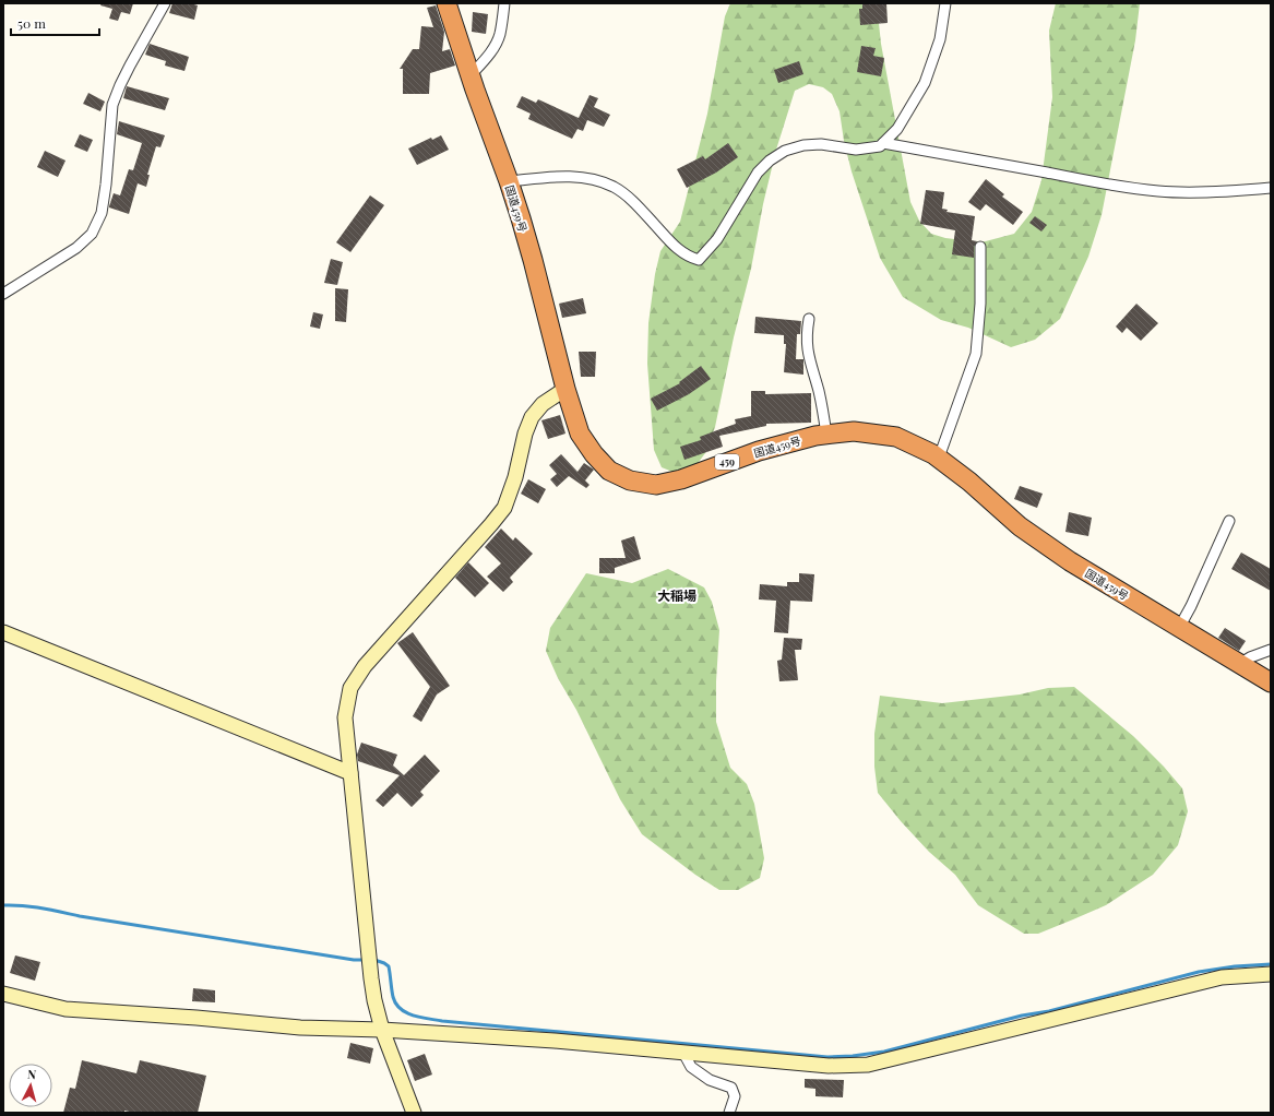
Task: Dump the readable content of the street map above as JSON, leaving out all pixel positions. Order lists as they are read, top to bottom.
{
  "streets": {
    "highway": ["国道459号", "459"]
  },
  "districts": ["大稲場"],
  "scale_bar": "50 m",
  "north": "top"
}
